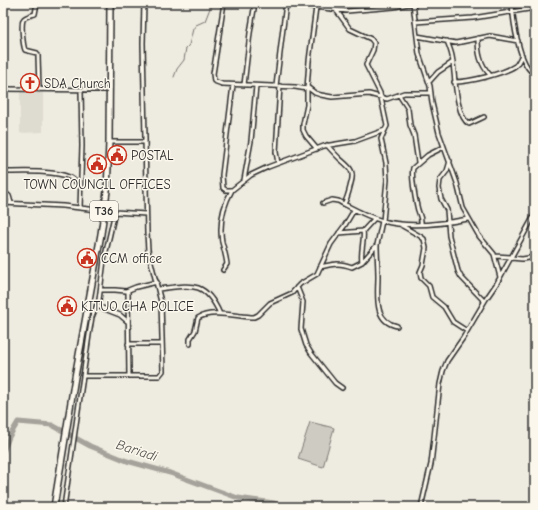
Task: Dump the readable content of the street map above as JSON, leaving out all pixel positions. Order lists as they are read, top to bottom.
{
  "streets": {
    "highway": ["T36"]
  },
  "water": ["Bariadi"],
  "places": {
    "church": ["SDA Church"],
    "public building": [
      "POSTAL",
      "TOWN COUNCIL OFFICES",
      "CCM office",
      "KITUO CHA POLICE"
    ]
  }
}
